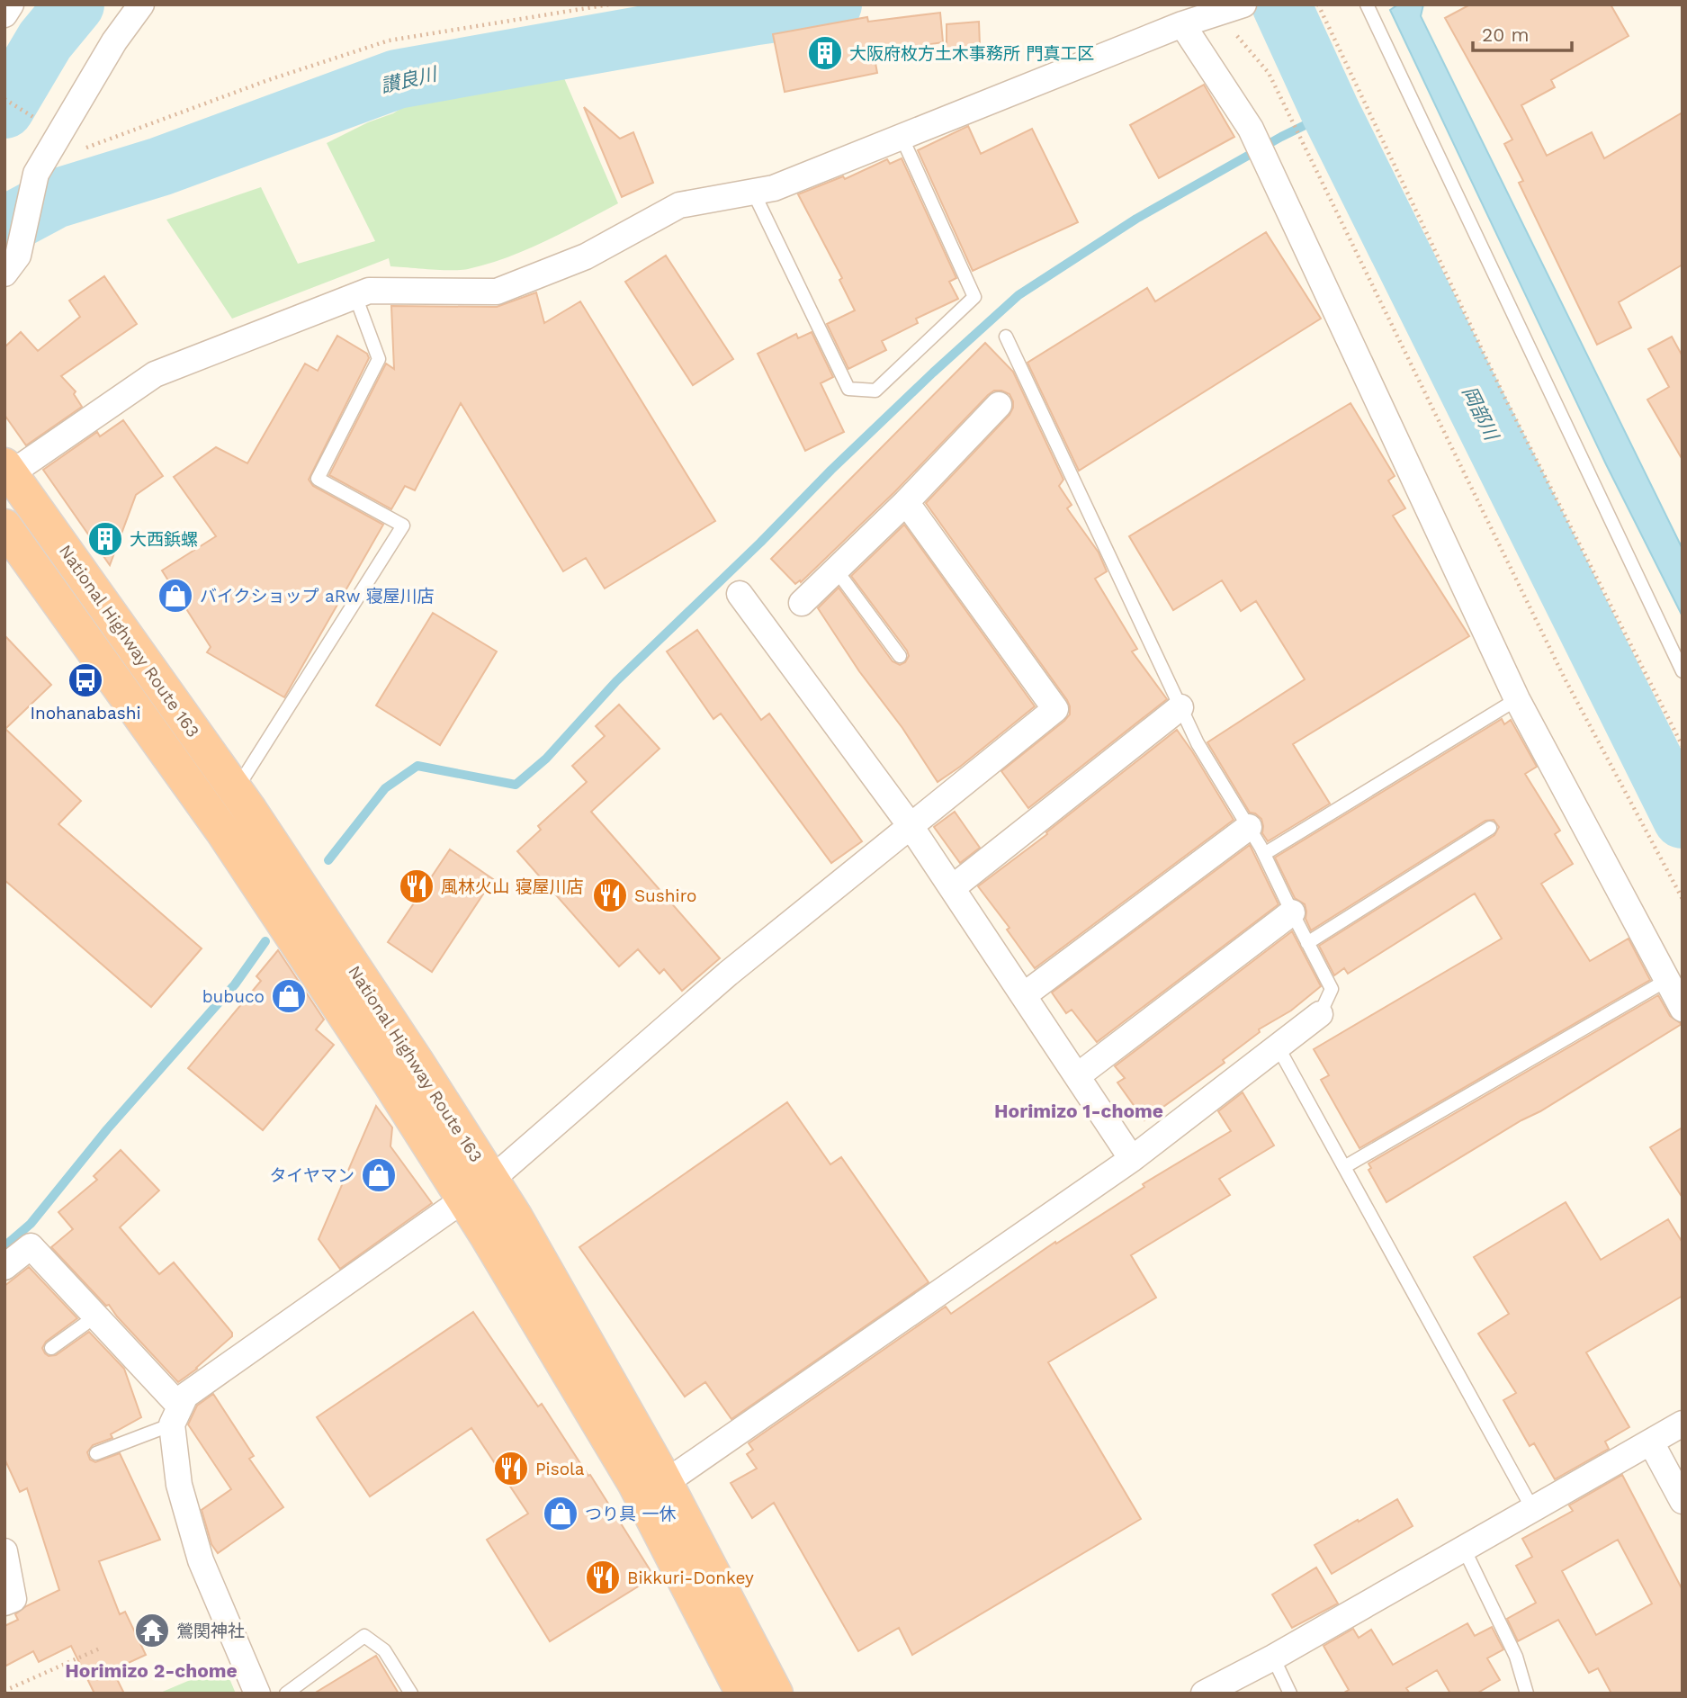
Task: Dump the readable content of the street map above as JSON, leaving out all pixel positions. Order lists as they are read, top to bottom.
{
  "streets": {
    "highway": ["National Highway Route 163"]
  },
  "districts": ["Horimizo 1-chome", "Horimizo 2-chome"],
  "water": ["讃良川", "岡部川"],
  "places": {
    "building": ["大阪府枚方土木事務所 門真工区", "大西鋲螺"],
    "shop": [
      "バイクショップ aRw 寝屋川店",
      "bubuco",
      "タイヤマン",
      "つり具 一休"
    ],
    "bus stop": ["Inohanabashi"],
    "restaurant": [
      "風林火山 寝屋川店",
      "Sushiro",
      "Pisola",
      "Bikkuri-Donkey"
    ],
    "temple": ["鶯関神社"]
  },
  "scale_bar": "20 m"
}
